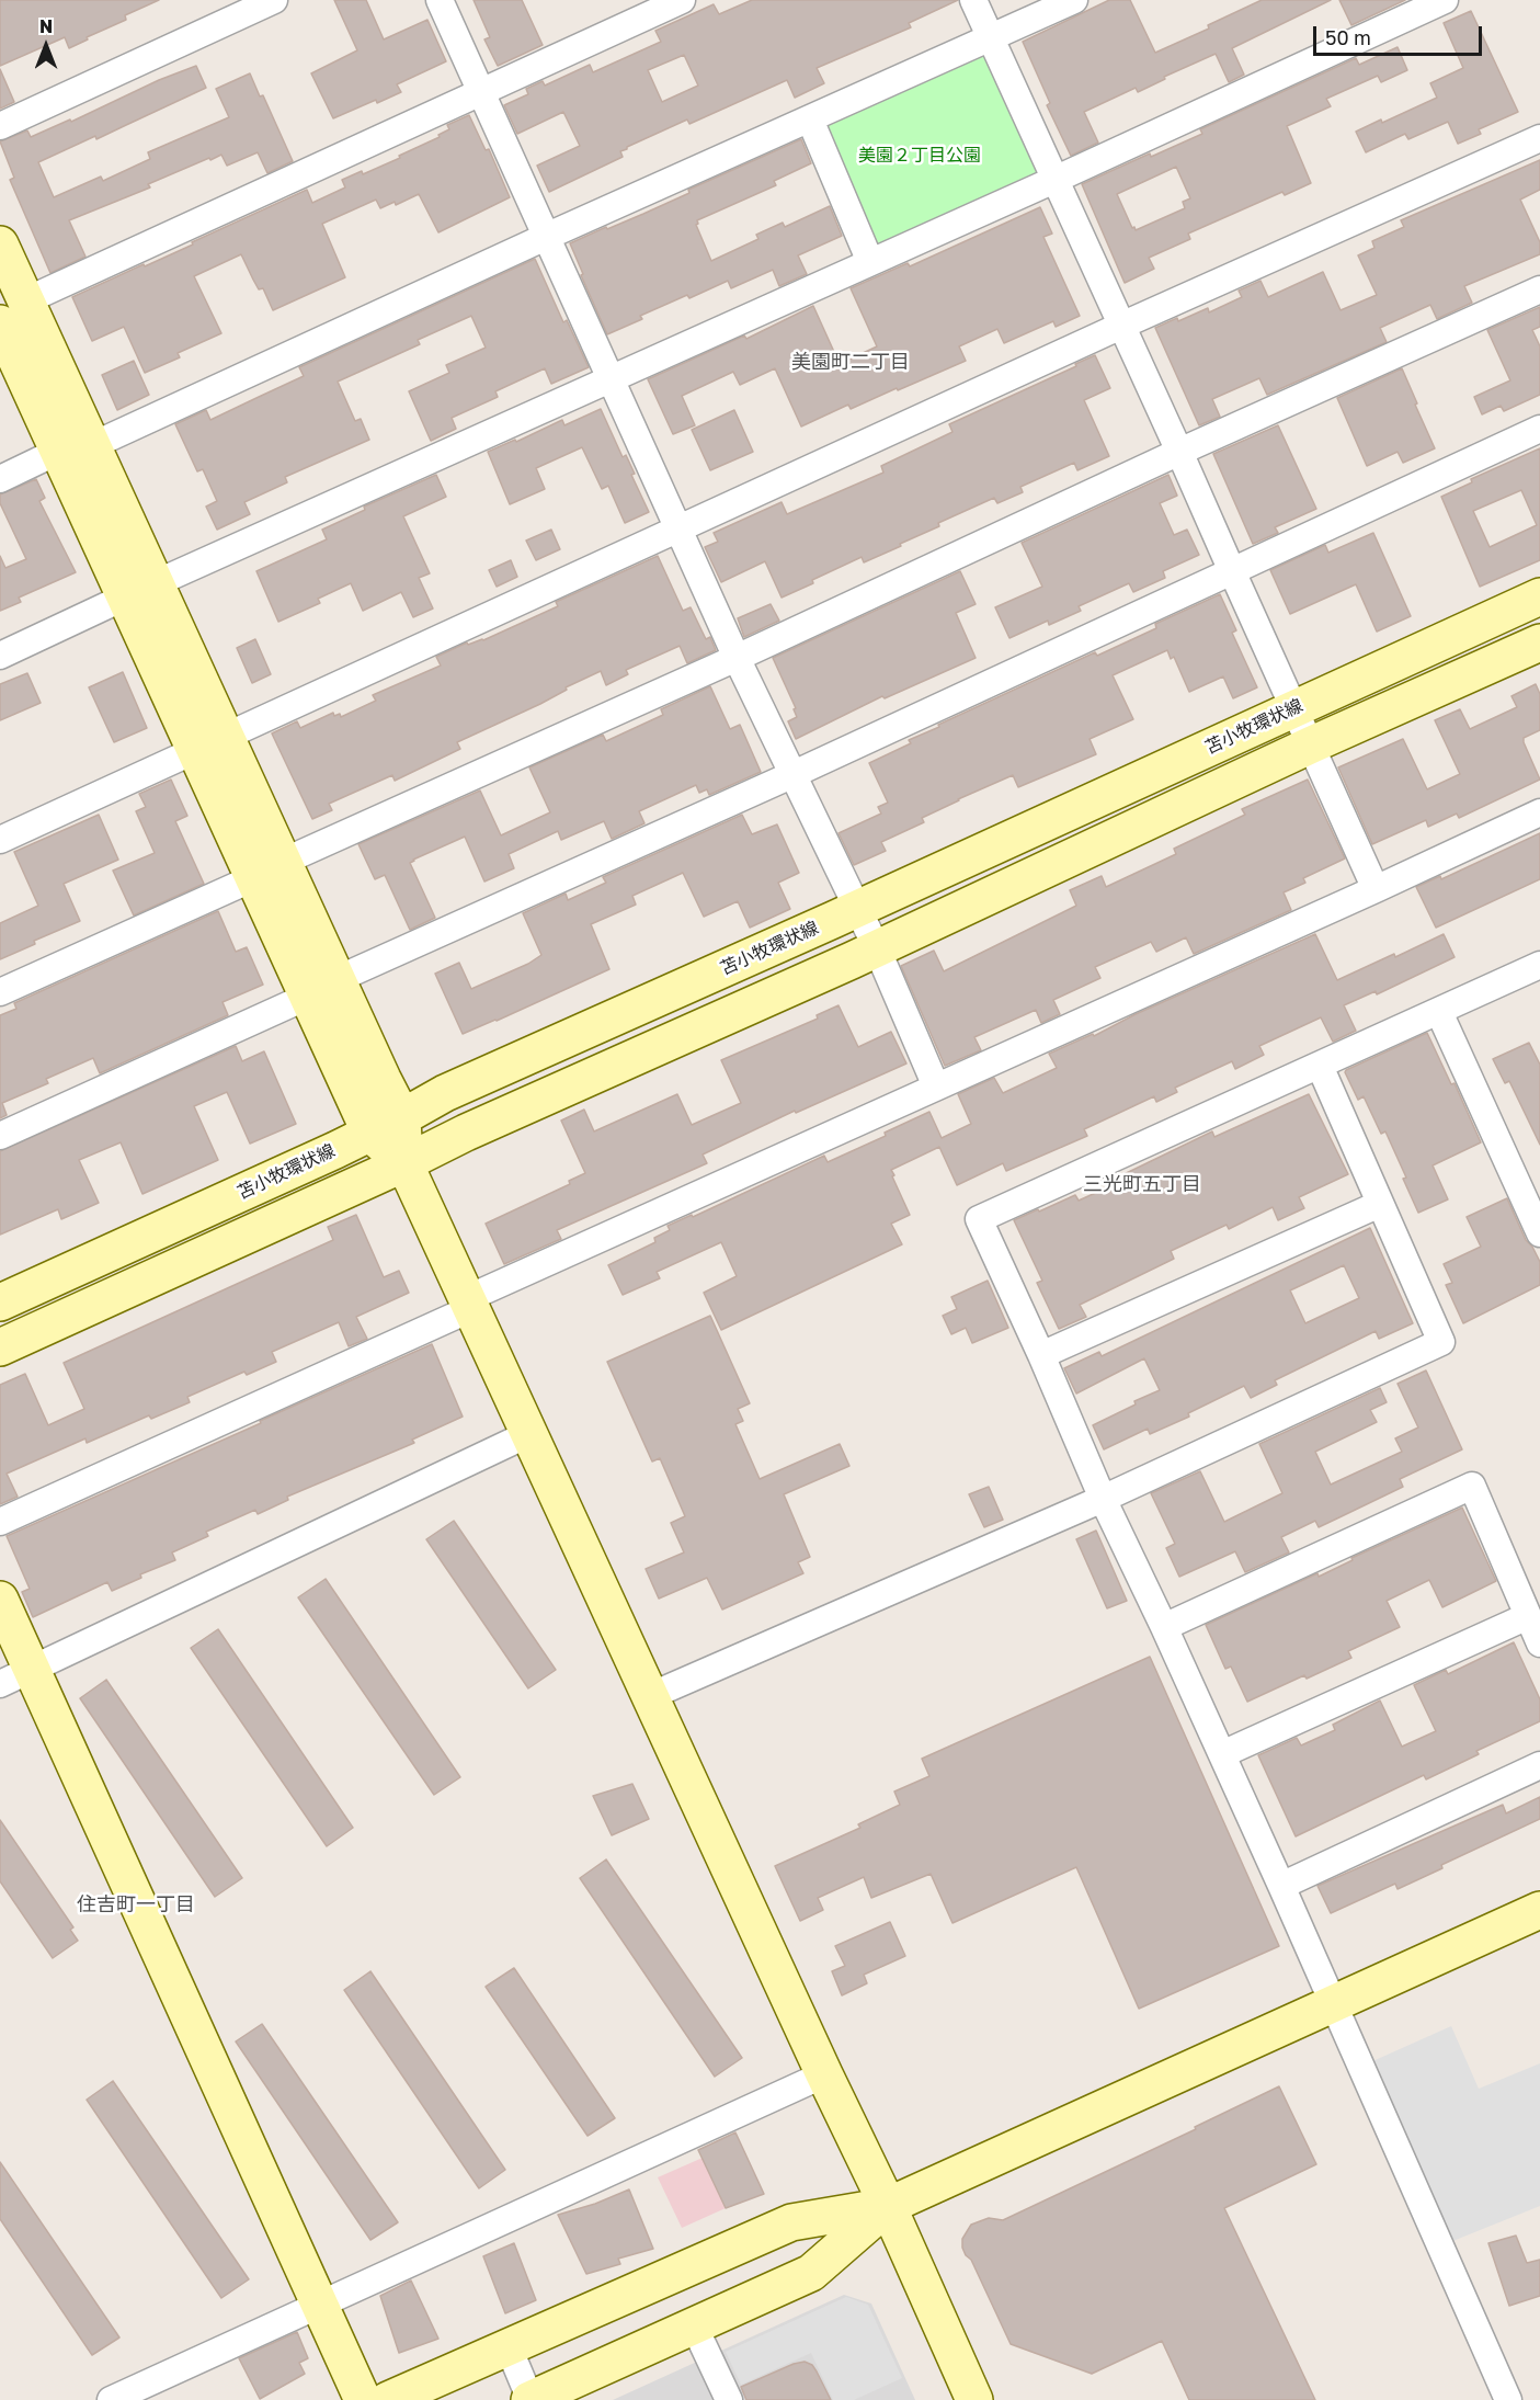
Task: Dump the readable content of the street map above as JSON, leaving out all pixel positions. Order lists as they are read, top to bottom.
{
  "streets": {
    "street": ["苫小牧環状線"]
  },
  "districts": ["美園町二丁目", "三光町五丁目", "住吉町一丁目"],
  "parks": ["美園２丁目公園"],
  "scale_bar": "50 m",
  "north": "top"
}
